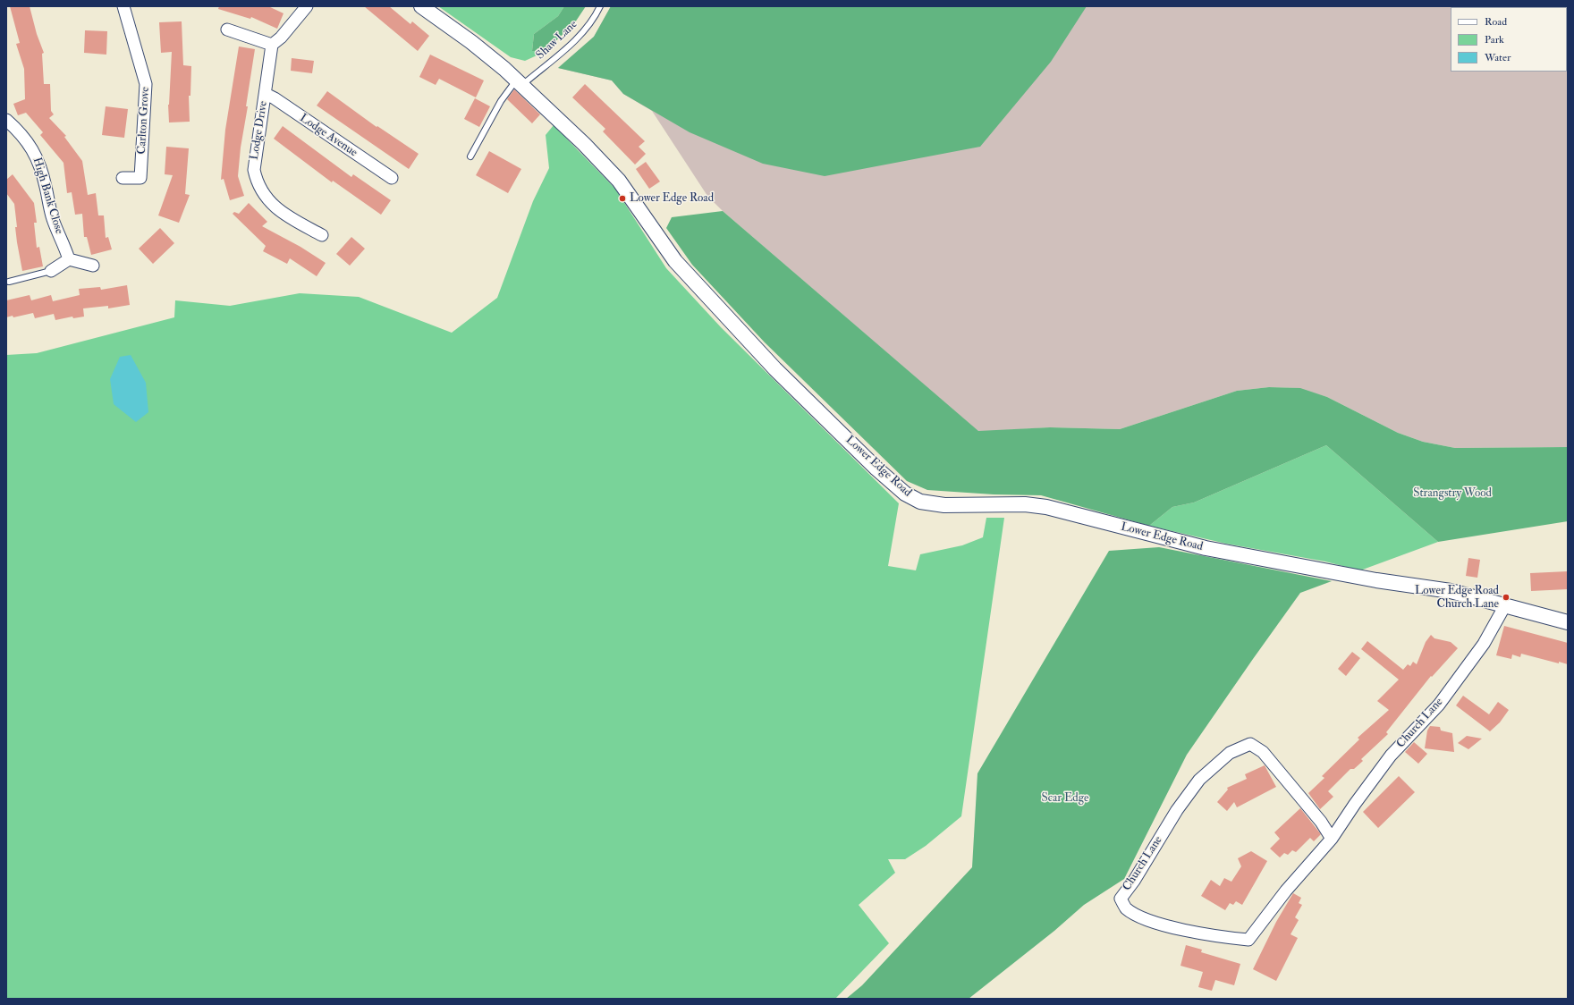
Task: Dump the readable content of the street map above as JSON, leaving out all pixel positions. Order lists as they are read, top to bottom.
{
  "streets": {
    "street": [
      "Carlton Grove",
      "Lodge Drive",
      "Lodge Avenue",
      "High Bank Close",
      "Lower Edge Road",
      "Church Lane"
    ],
    "lane": ["Shaw Lane"]
  },
  "crossings": [
    ["Shaw Lane", "Lower Edge Road"],
    ["Lodge Drive", "Lodge Avenue"],
    ["Lower Edge Road", "Church Lane"]
  ],
  "parks": ["Strangstry Wood", "Scar Edge"],
  "places": ["Lower Edge Road", "Lower Edge Road Church Lane"],
  "legend": ["Road", "Park", "Water"]
}
